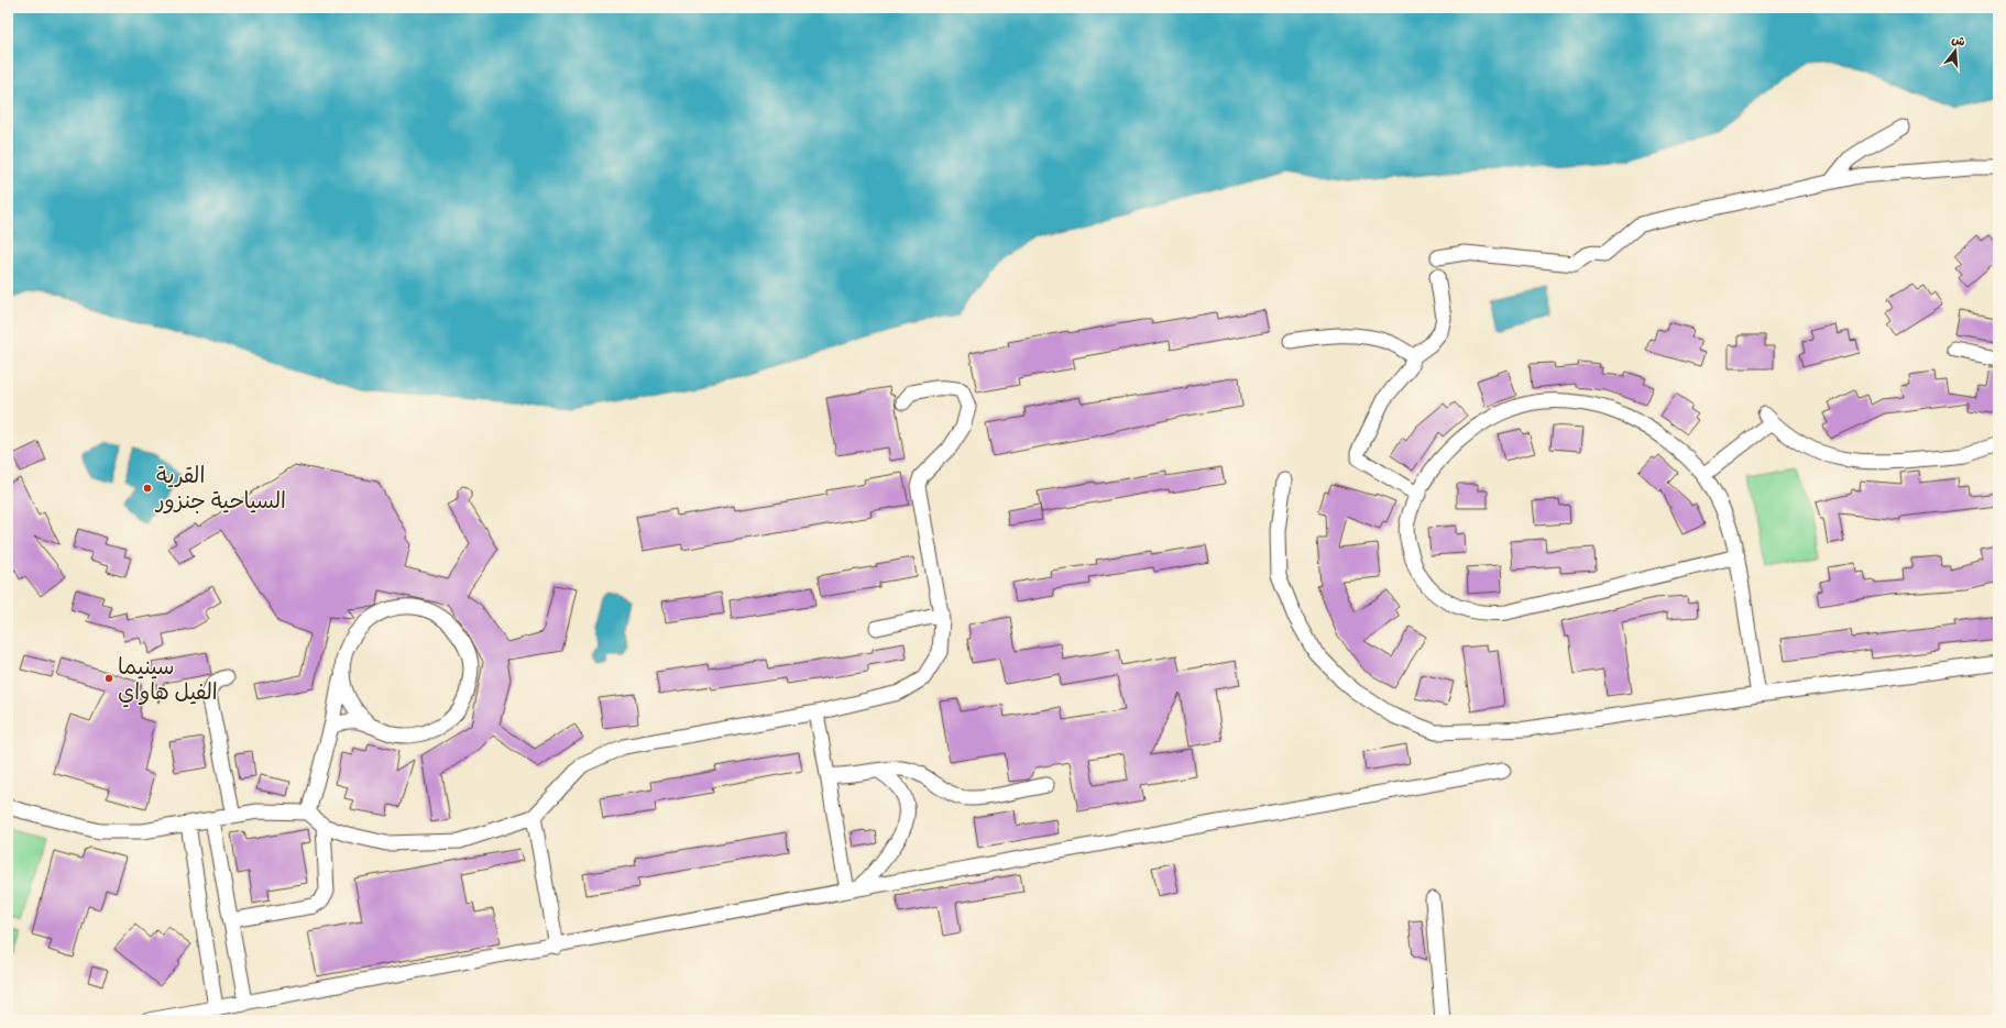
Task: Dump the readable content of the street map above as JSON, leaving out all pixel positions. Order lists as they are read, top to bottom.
{
  "places": ["القرية السياحية جنزور", "سينيما الفيل هاواي"],
  "north": "top"
}
